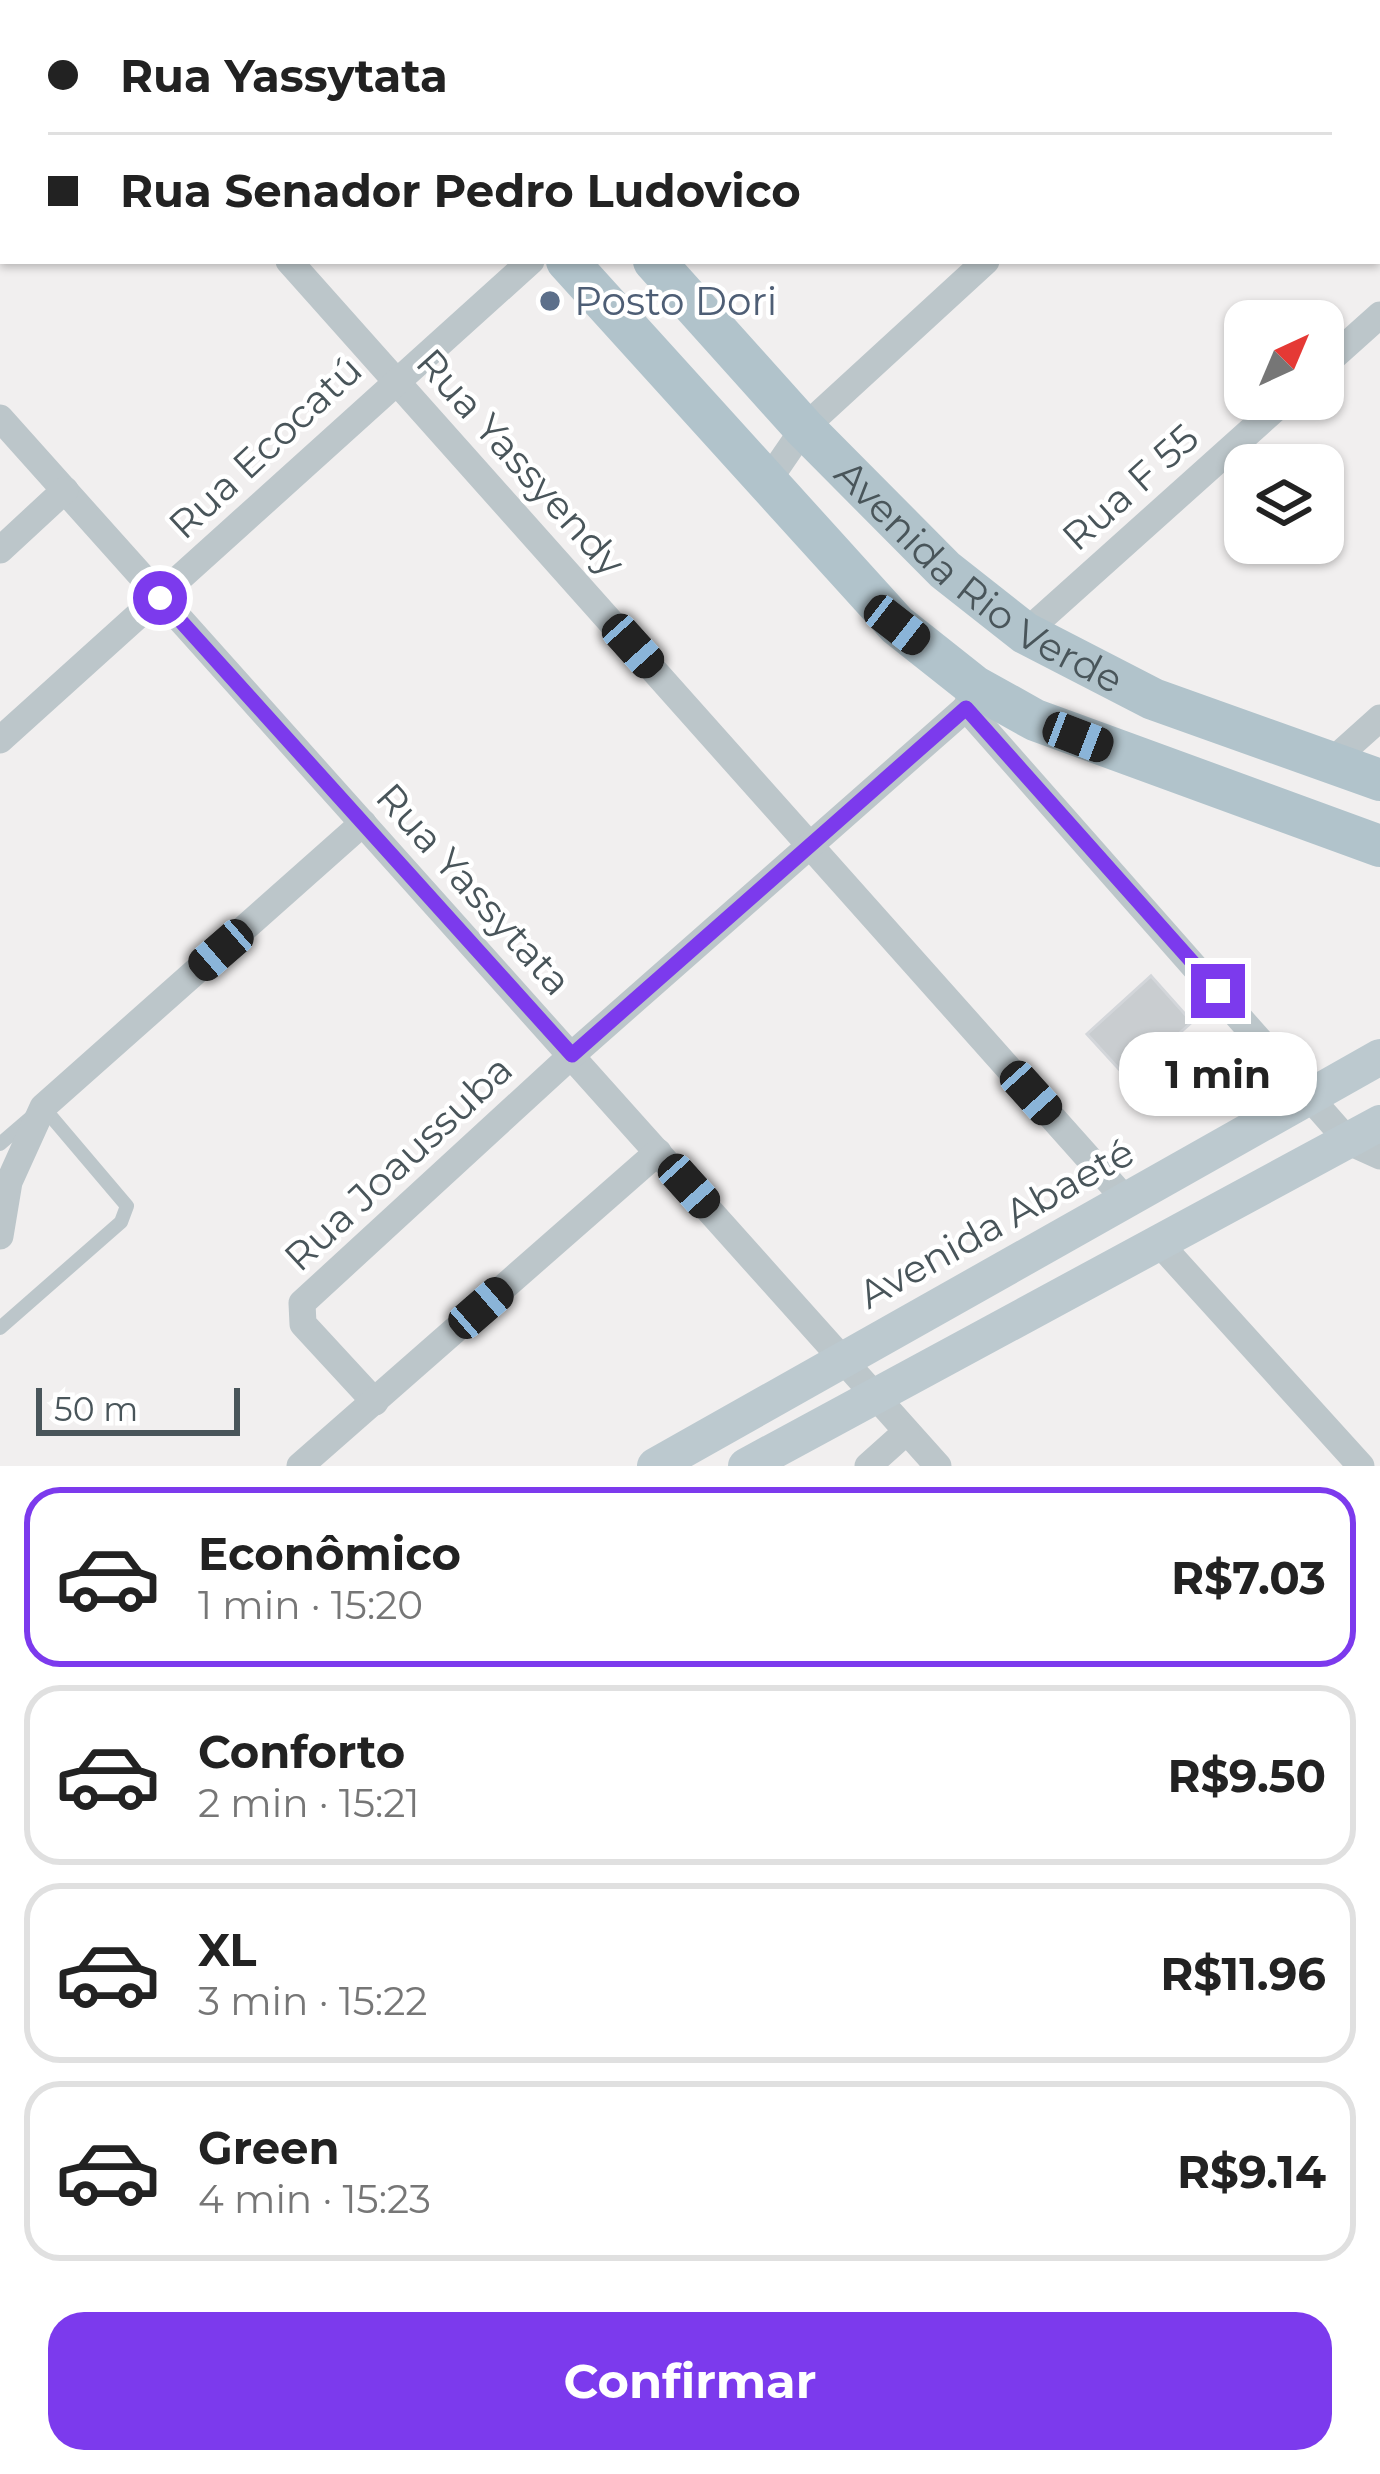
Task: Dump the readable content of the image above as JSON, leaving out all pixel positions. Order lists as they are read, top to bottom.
{
  "streets": {
    "main road": ["Avenida Rio Verde"],
    "street": [
      "Rua Ecocatú",
      "Rua Yassyendy",
      "Rua F 55",
      "Rua Yassytata",
      "Rua Joaussuba",
      "Avenida Abaeté"
    ]
  },
  "crossings": [
    ["Rua Ecocatú", "Rua Yassyendy"],
    ["Rua Ecocatú", "Rua Yassytata"],
    ["Rua Yassyendy", "Rua Joaussuba"],
    ["Rua Yassyendy", "Avenida Abaeté"],
    ["Rua F 55", "Avenida Rio Verde"],
    ["Avenida Rio Verde", "Rua Joaussuba"],
    ["Rua Yassytata", "Rua Joaussuba"],
    ["Rua Yassytata", "Avenida Abaeté"]
  ],
  "places": ["Posto Dori"],
  "scale_bar": "50 m",
  "north": "top right",
  "page": {
    "banner": ["Rua Yassytata", "Rua Senador Pedro Ludovico"],
    "bubble": "1 min",
    "scale": "50 m",
    "list": [
      {
        "name": "Econômico",
        "note": "1 min · 15:20",
        "value": "R$7.03"
      },
      {
        "name": "Conforto",
        "note": "2 min · 15:21",
        "value": "R$9.50"
      },
      {
        "name": "XL",
        "note": "3 min · 15:22",
        "value": "R$11.96"
      },
      {
        "name": "Green",
        "note": "4 min · 15:23",
        "value": "R$9.14"
      }
    ],
    "buttons": "Confirmar"
  }
}
